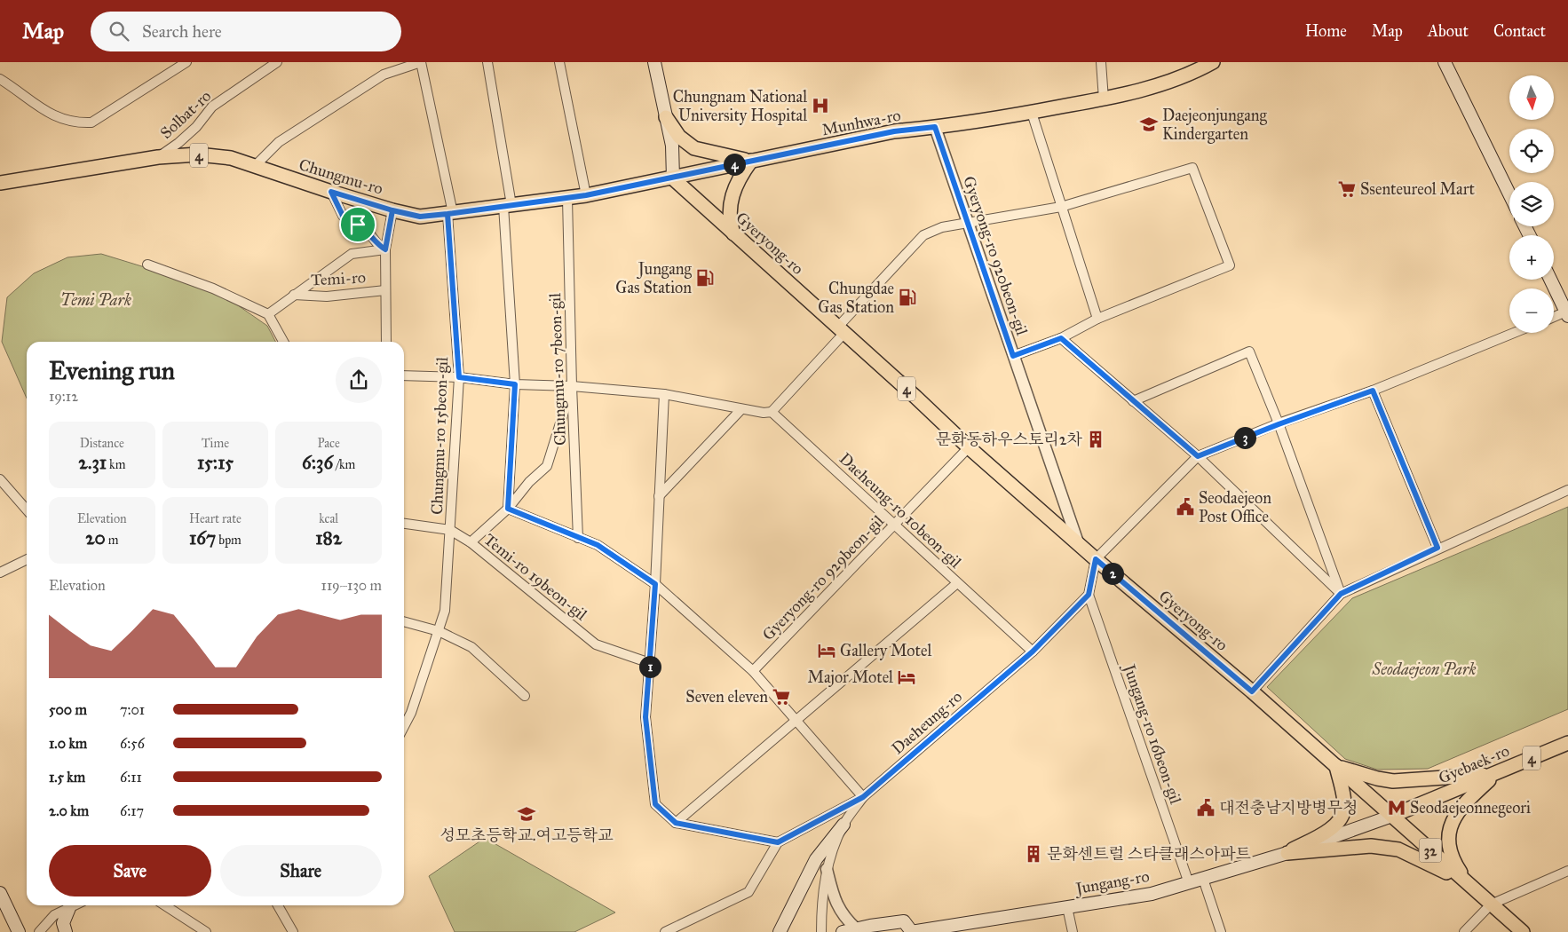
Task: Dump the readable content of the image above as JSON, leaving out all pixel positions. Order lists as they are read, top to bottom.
{
  "streets": {
    "main road": [
      "Munhwa-ro",
      "4",
      "Chungmu-ro",
      "Gyeryong-ro",
      "Gyebaek-ro",
      "32",
      "Jungang-ro"
    ],
    "street": [
      "Solbat-ro",
      "Gyeryong-ro 920beon-gil",
      "Temi-ro",
      "Chungmu-ro 7beon-gil",
      "Chungmu-ro 15beon-gil",
      "Daeheung-ro 10beon-gil",
      "Temi-ro 19beon-gil",
      "Gyeryong-ro 929beon-gil",
      "Daeheung-ro",
      "Jungang-ro 16beon-gil"
    ]
  },
  "crossings": [
    ["Solbat-ro", "Chungmu-ro"],
    ["Munhwa-ro", "Chungmu-ro"],
    ["Munhwa-ro", "Gyeryong-ro"],
    ["Munhwa-ro", "Gyeryong-ro 920beon-gil"],
    ["Chungmu-ro", "Gyeryong-ro"],
    ["Chungmu-ro", "Temi-ro"],
    ["Chungmu-ro", "Chungmu-ro 7beon-gil"],
    ["Chungmu-ro", "Chungmu-ro 15beon-gil"],
    ["Gyeryong-ro", "Gyeryong-ro 920beon-gil"],
    ["Gyeryong-ro", "Gyeryong-ro 929beon-gil"],
    ["Gyeryong-ro", "Gyebaek-ro"],
    ["Gyeryong-ro", "Jungang-ro"],
    ["Chungmu-ro 15beon-gil", "Temi-ro 19beon-gil"],
    ["Daeheung-ro 10beon-gil", "Gyeryong-ro 929beon-gil"],
    ["Daeheung-ro 10beon-gil", "Daeheung-ro"],
    ["Daeheung-ro", "Jungang-ro 16beon-gil"],
    ["Jungang-ro 16beon-gil", "Jungang-ro"],
    ["Gyebaek-ro", "Jungang-ro"]
  ],
  "parks": ["Temi Park", "Seodaejeon Park"],
  "places": {
    "hospital": ["Chungnam National University Hospital"],
    "school or university": ["Daejeonjungang Kindergarten", "성모초등학교.여고등학교"],
    "supermarket": ["Ssenteureol Mart", "Seven eleven"],
    "fuel station": ["Jungang Gas Station", "Chungdae Gas Station"],
    "building": ["문화동하우스토리2차", "문화센트럴 스타클래스아파트"],
    "public building": ["Seodaejeon Post Office", "대전충남지방병무청"],
    "hotel": ["Gallery Motel", "Major Motel"],
    "metro station": ["Seodaejeonnegeori"]
  },
  "north": "bottom",
  "page": {
    "header": "Map",
    "search": "Search here",
    "nav": [
      "Home",
      "Map",
      "About",
      "Contact"
    ],
    "map_buttons": ["+", "−"],
    "pins": [
      "4",
      "3",
      "2",
      "1"
    ],
    "heading": ["Evening run", "19:12"],
    "stats": [
      ["Distance", "2.31 km"],
      ["Time", "15:15"],
      ["Pace", "6:36 /km"],
      ["Elevation", "20 m"],
      ["Heart rate", "167 bpm"],
      ["kcal", "182"]
    ],
    "chart": ["Elevation", "119–130 m"],
    "list": [
      {
        "name": "500 m",
        "note": "7:01"
      },
      {
        "name": "1.0 km",
        "note": "6:56"
      },
      {
        "name": "1.5 km",
        "note": "6:11"
      },
      {
        "name": "2.0 km",
        "note": "6:17"
      }
    ],
    "buttons": ["Save", "Share"]
  }
}
